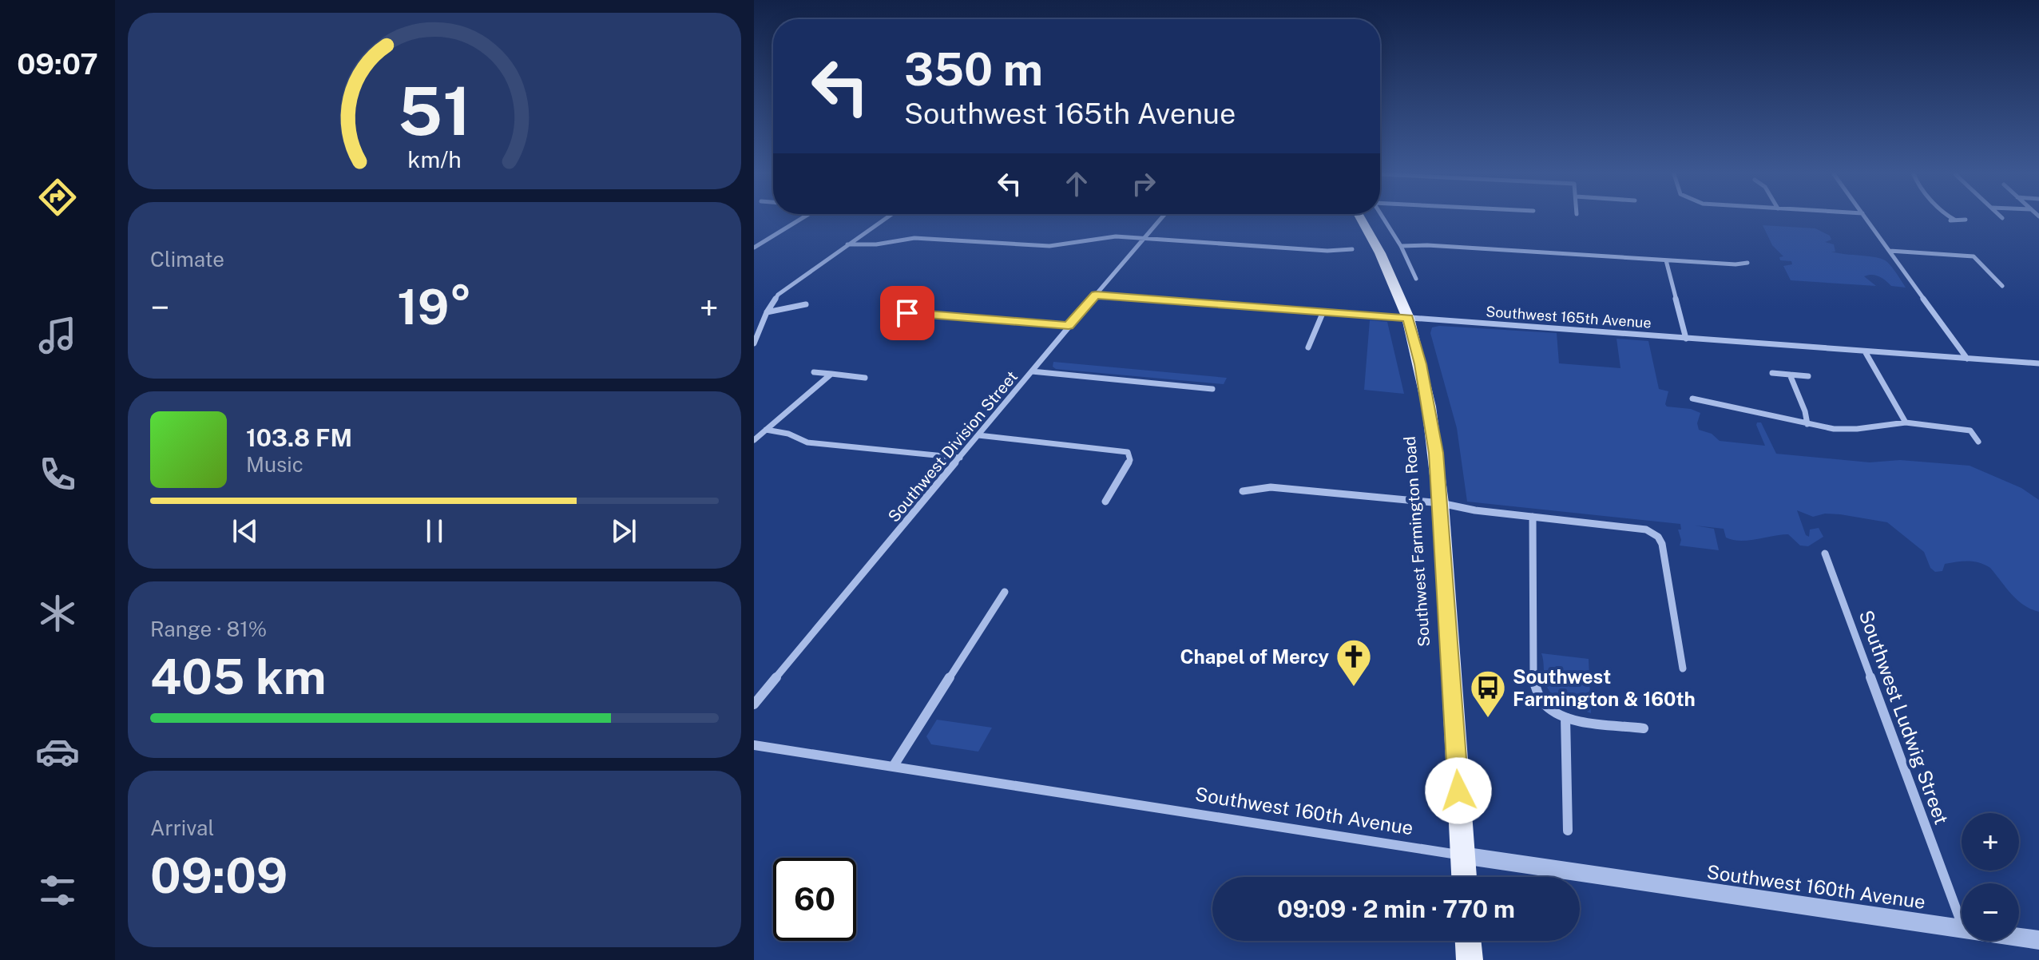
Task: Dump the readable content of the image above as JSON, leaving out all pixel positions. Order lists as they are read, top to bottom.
{
  "streets": {
    "main road": ["Southwest Farmington Road"],
    "street": [
      "Southwest 165th Avenue",
      "Southwest Division Street",
      "Southwest Ludwig Street",
      "Southwest 160th Avenue"
    ]
  },
  "crossings": [
    ["Southwest 165th Avenue", "Southwest Division Street"],
    ["Southwest 165th Avenue", "Southwest Farmington Road"],
    ["Southwest Farmington Road", "Southwest 160th Avenue"]
  ],
  "places": {
    "church": ["Chapel of Mercy"],
    "bus stop": ["Southwest Farmington & 160th"]
  },
  "page": {
    "tabs": "09:07",
    "turn": ["350 m", "Southwest 165th Avenue"],
    "tile": [
      "Climate",
      ["Range · 81%", "405 km"],
      ["Arrival", "09:09"]
    ],
    "heat": ["−", "19°", "+"],
    "song": ["103.8 FM", "Music"],
    "map_buttons": ["+", "−"],
    "limit": "60",
    "trip": "09:09 · 2 min · 770 m",
    "gauge": ["51", "km/h"]
  }
}
